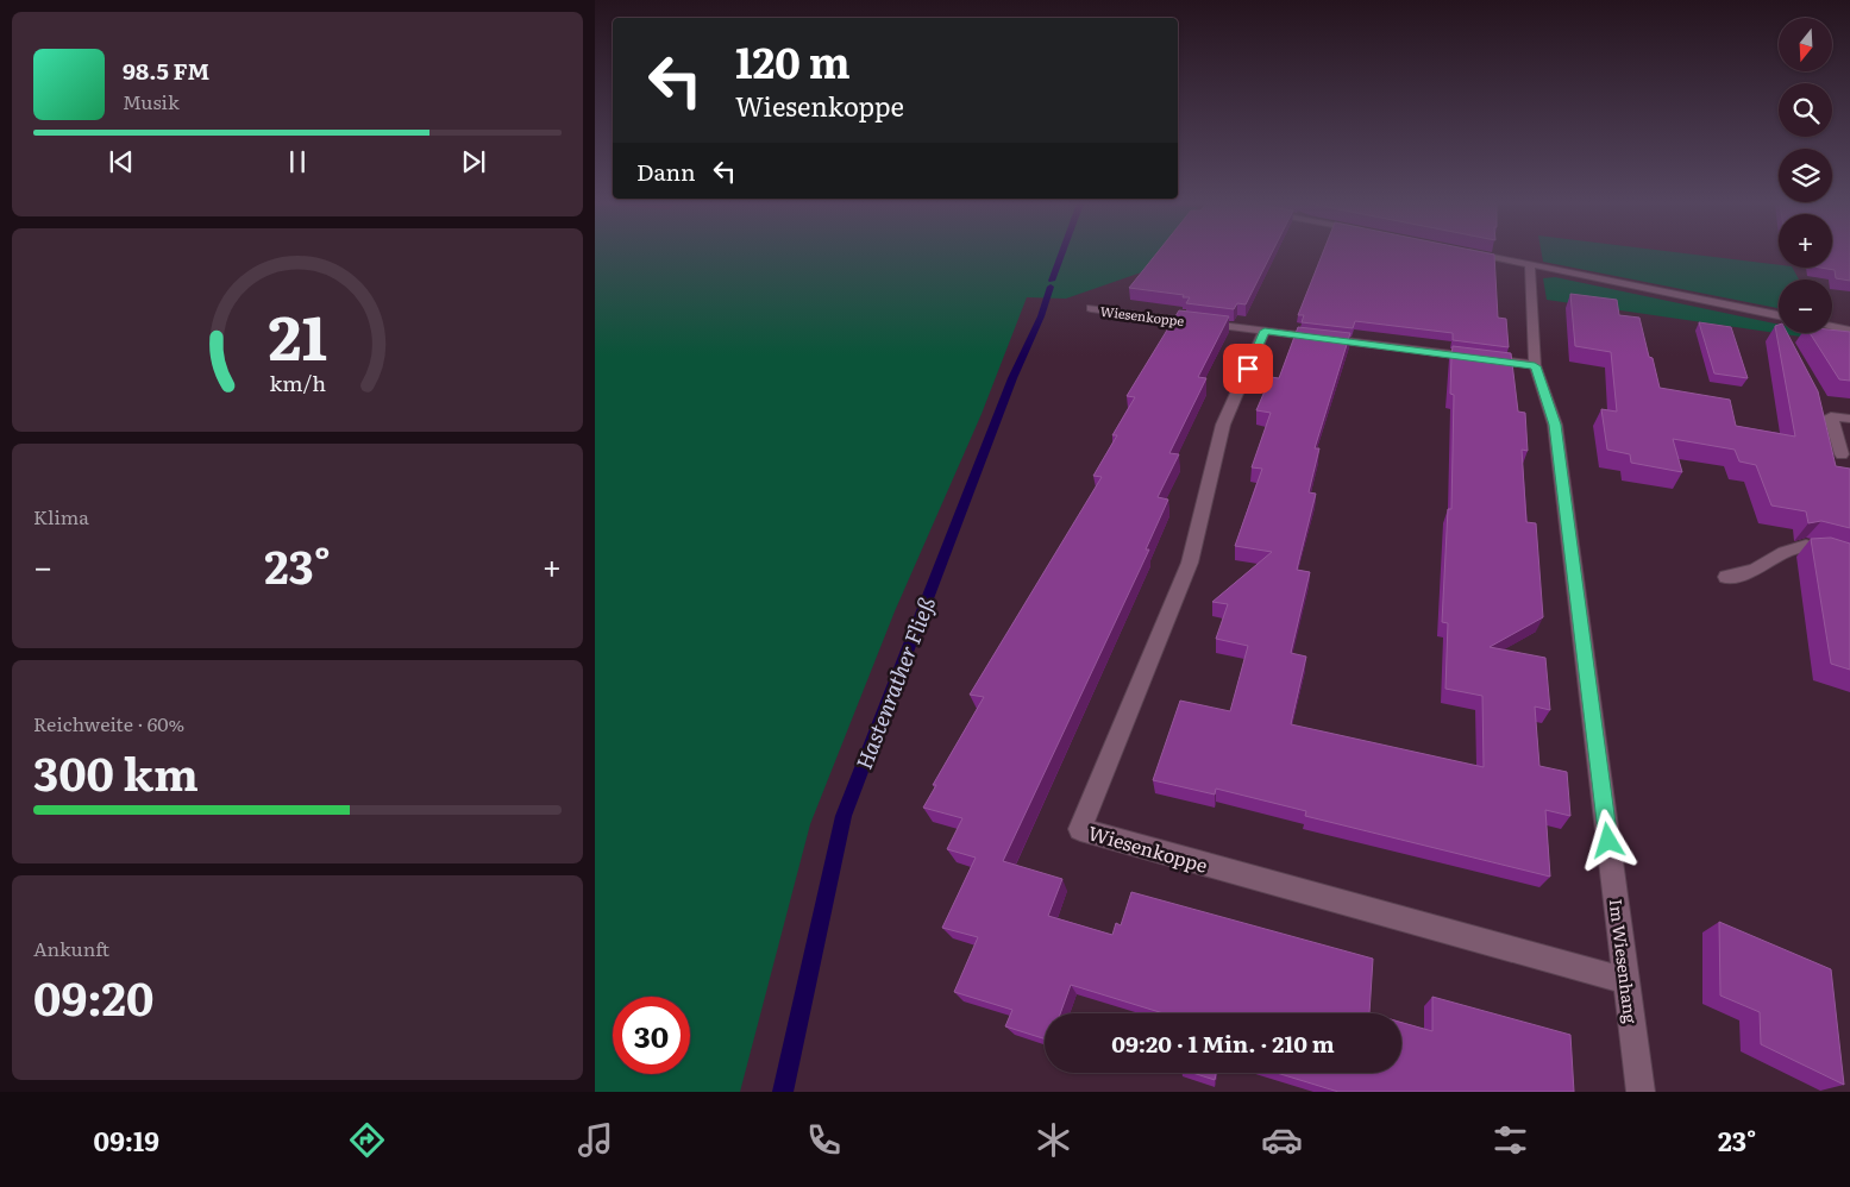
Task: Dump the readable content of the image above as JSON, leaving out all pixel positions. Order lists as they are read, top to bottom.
{
  "streets": {
    "street": ["Wiesenkoppe", "Im Wiesenhang"]
  },
  "crossings": [
    ["Wiesenkoppe", "Im Wiesenhang"]
  ],
  "water": ["Hastenrather Fließ"],
  "north": "bottom",
  "page": {
    "map_buttons": ["+", "−"],
    "turn": ["120 m", "Wiesenkoppe"],
    "song": ["98.5 FM", "Musik"],
    "then": "Dann",
    "tile": [
      "Klima",
      ["Reichweite · 60%", "300 km"],
      ["Ankunft", "09:20"]
    ],
    "heat": ["−", "23°", "+"],
    "limit": "30",
    "trip": "09:20 · 1 Min. · 210 m",
    "tabs": ["09:19", "23°"],
    "gauge": ["21", "km/h"]
  }
}
